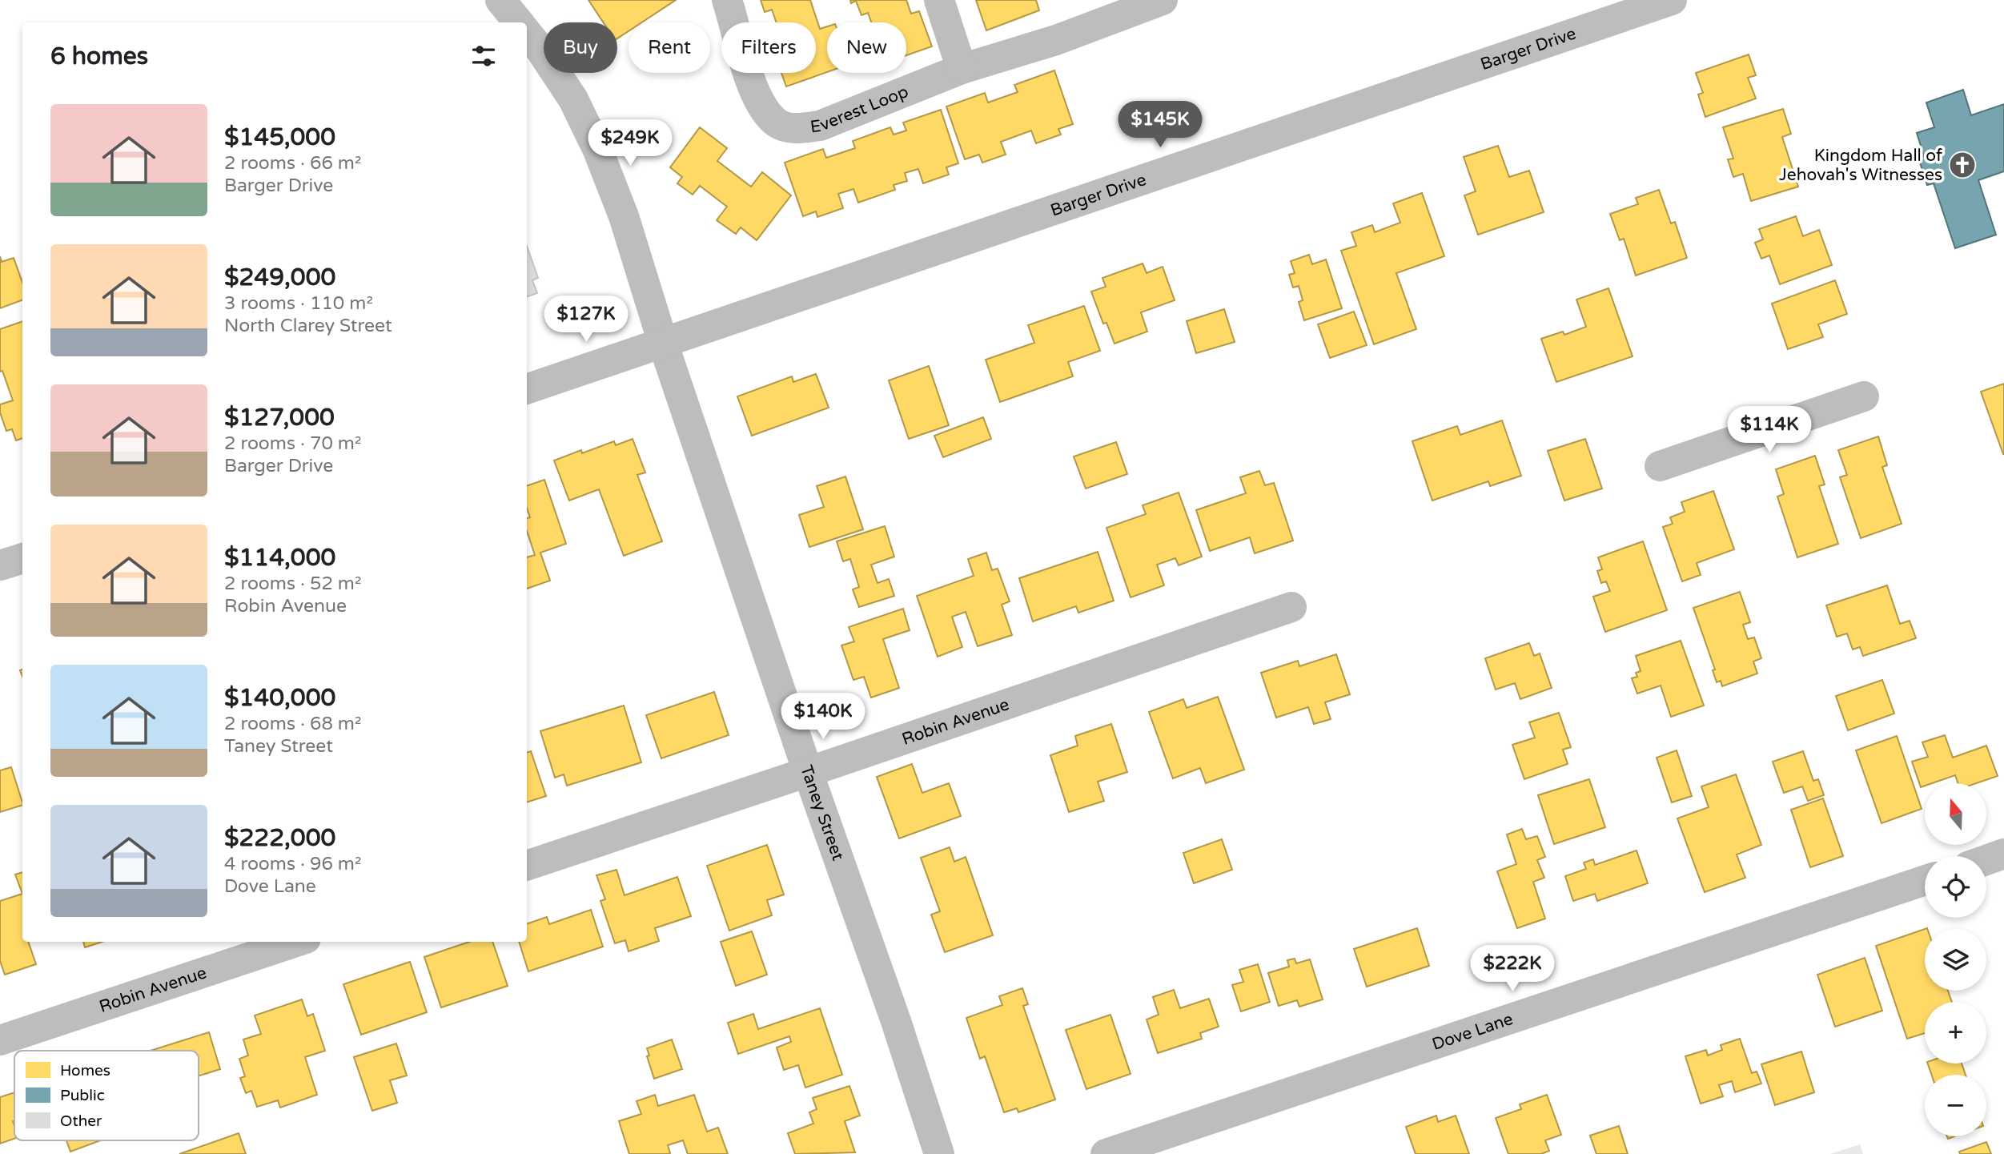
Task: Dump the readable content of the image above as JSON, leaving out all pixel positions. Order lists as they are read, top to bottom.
{
  "streets": {
    "street": [
      "Barger Drive",
      "Everest Loop",
      "Robin Avenue",
      "Taney Street",
      "Dove Lane"
    ]
  },
  "crossings": [
    ["Barger Drive", "Taney Street"],
    ["Robin Avenue", "Taney Street"]
  ],
  "places": {
    "church": ["Kingdom Hall of Jehovah's Witnesses"]
  },
  "legend": ["Homes", "Public", "Other"],
  "north": "top",
  "page": {
    "chip": [
      "Buy",
      "Rent",
      "Filters",
      "New"
    ],
    "heading": "6 homes",
    "list": [
      {
        "name": "$145,000",
        "note": "2 rooms · 66 m² · Barger Drive"
      },
      {
        "name": "$249,000",
        "note": "3 rooms · 110 m² · North Clarey Street"
      },
      {
        "name": "$127,000",
        "note": "2 rooms · 70 m² · Barger Drive"
      },
      {
        "name": "$114,000",
        "note": "2 rooms · 52 m² · Robin Avenue"
      },
      {
        "name": "$140,000",
        "note": "2 rooms · 68 m² · Taney Street"
      },
      {
        "name": "$222,000",
        "note": "4 rooms · 96 m² · Dove Lane"
      }
    ],
    "price": [
      "$145K",
      "$249K",
      "$127K",
      "$114K",
      "$140K",
      "$222K"
    ],
    "map_buttons": ["+", "−"]
  }
}
